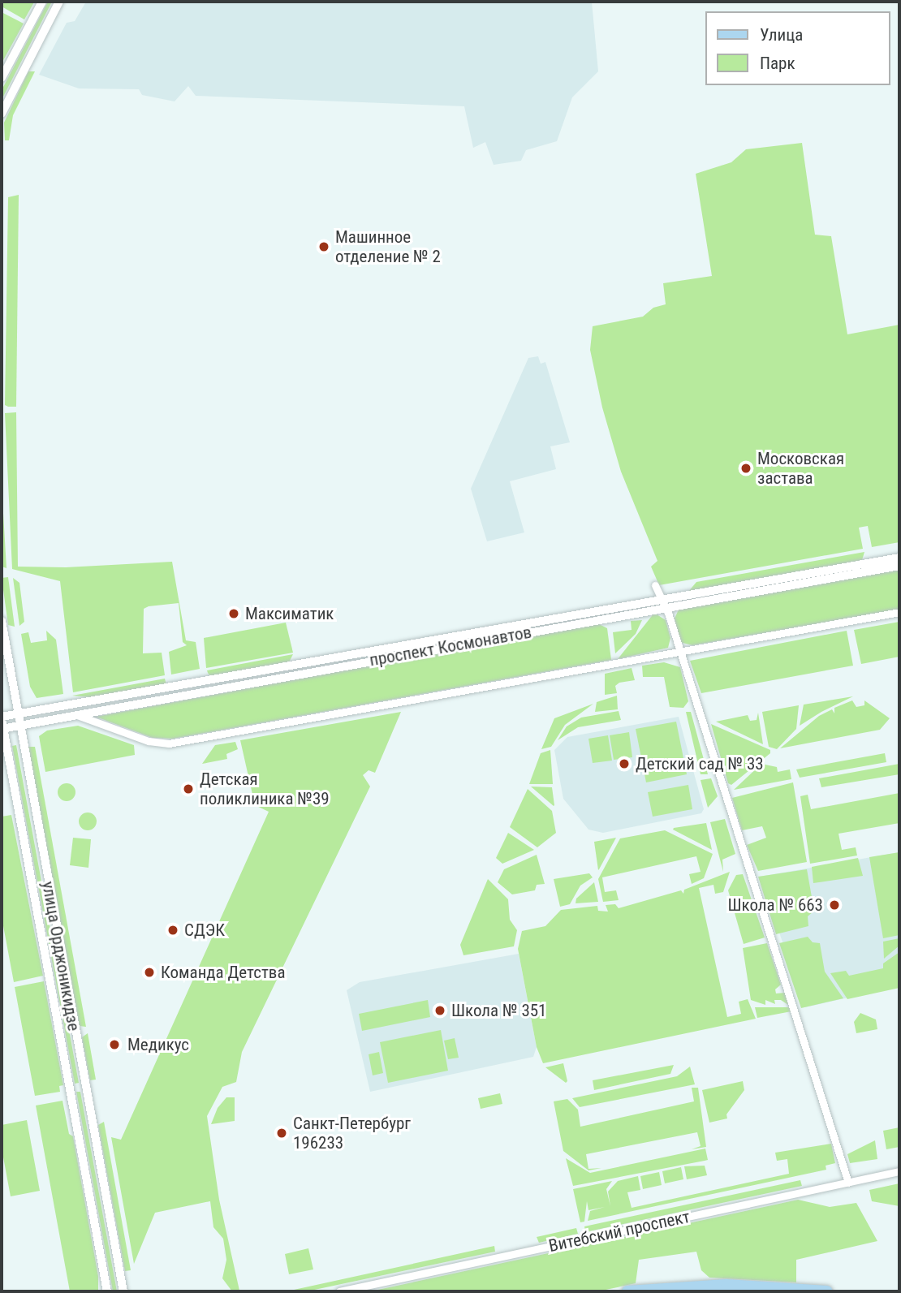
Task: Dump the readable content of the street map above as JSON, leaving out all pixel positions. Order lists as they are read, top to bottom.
{
  "streets": {
    "street": ["проспект Космонавтов", "улица Орджоникидзе", "Витебский проспект"]
  },
  "crossings": [
    ["проспект Космонавтов", "улица Орджоникидзе"]
  ],
  "places": [
    "Машинное отделение № 2",
    "Московская застава",
    "Максиматик",
    "Детский сад № 33",
    "Детская поликлиника №39",
    "Школа № 663",
    "СДЭК",
    "Команда Детства",
    "Школа № 351",
    "Медикус",
    "Санкт-Петербург 196233"
  ],
  "legend": ["Улица", "Парк"]
}
